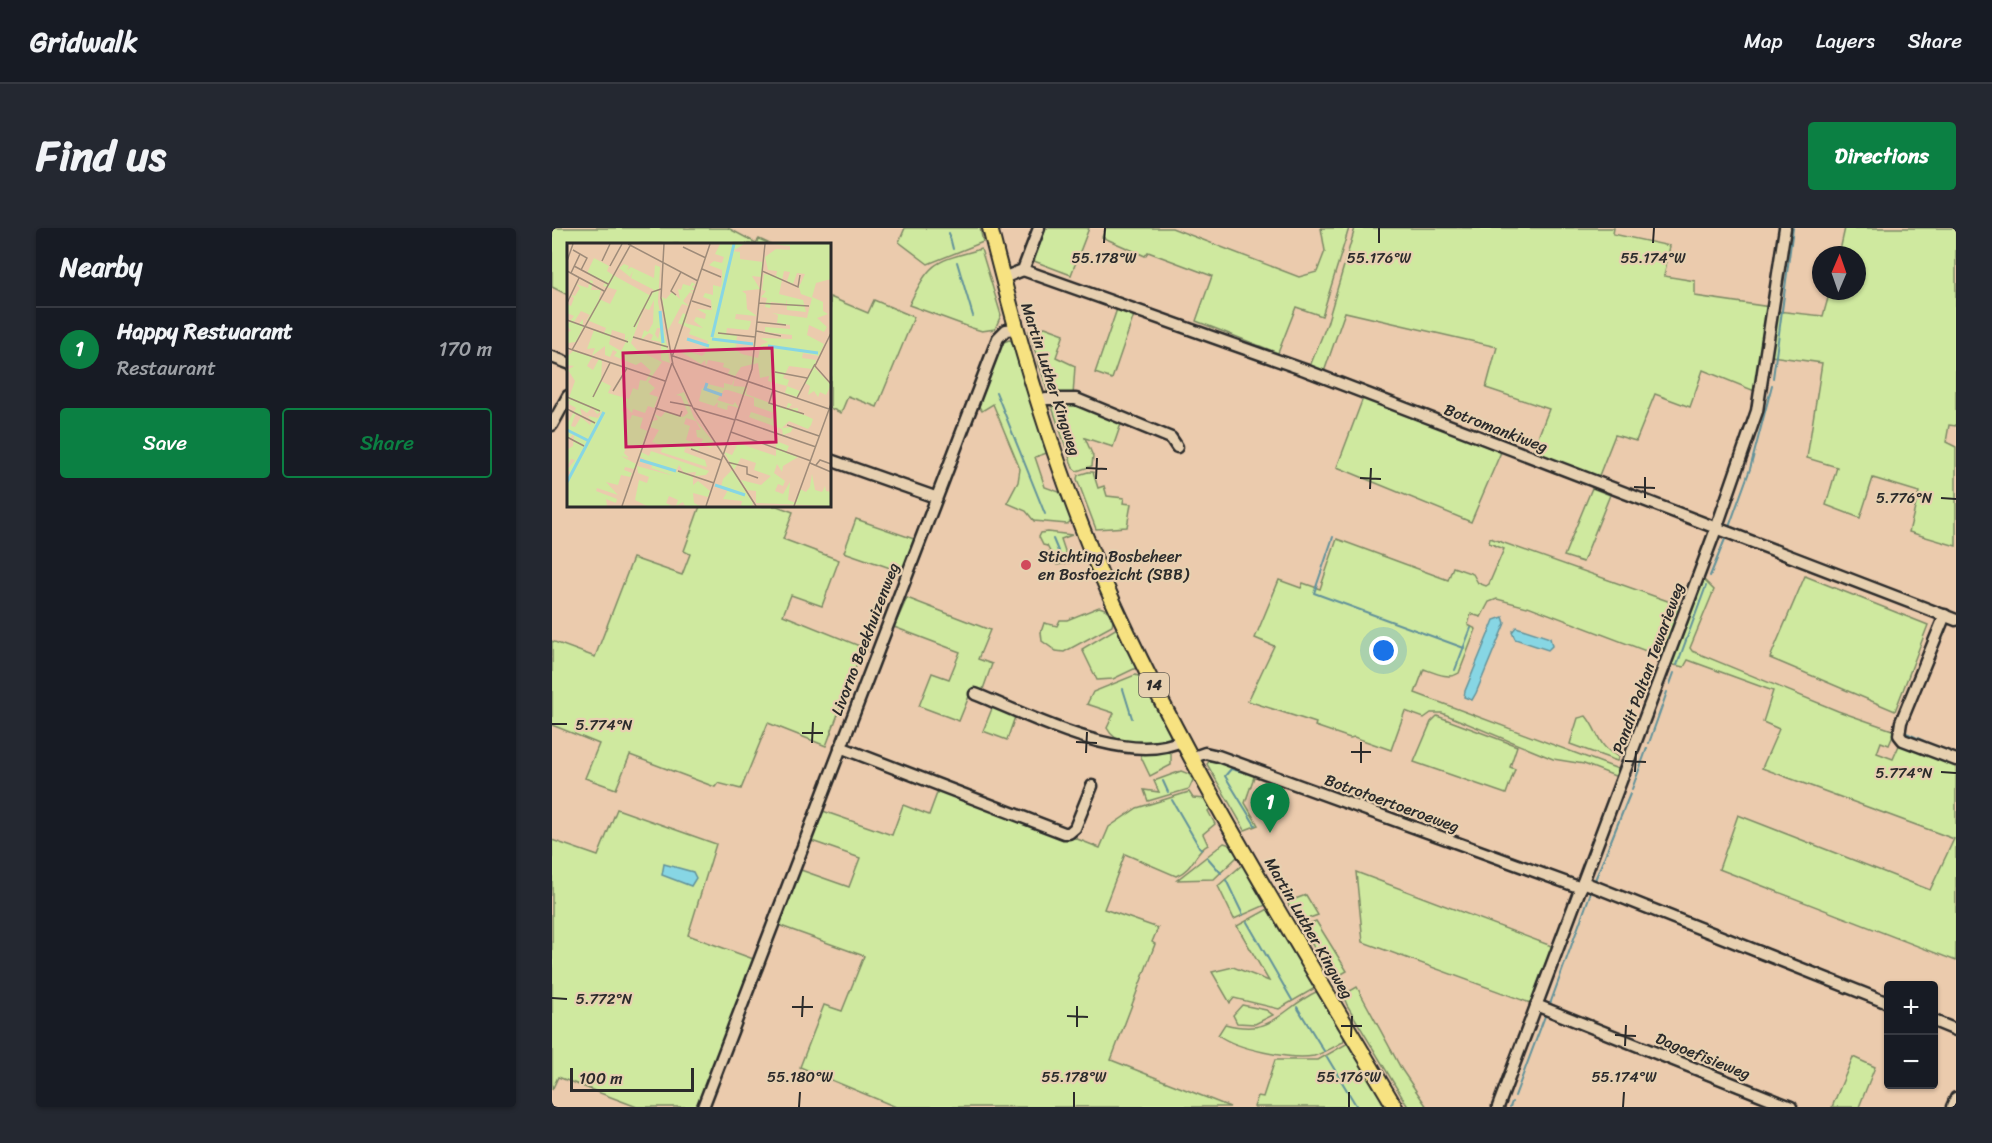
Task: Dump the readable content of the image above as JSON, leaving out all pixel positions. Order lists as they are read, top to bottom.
{
  "streets": {
    "main road": ["Martin Luther Kingweg", "14"],
    "street": [
      "Botromankiweg",
      "Livorno Beekhuizenweg",
      "Pandit Paltan Tewarieweg",
      "Botrotoertoeroeweg",
      "Dagoefisieweg"
    ]
  },
  "crossings": [
    ["Martin Luther Kingweg", "Livorno Beekhuizenweg"],
    ["Martin Luther Kingweg", "Botrotoertoeroeweg"],
    ["Botromankiweg", "Pandit Paltan Tewarieweg"],
    ["Pandit Paltan Tewarieweg", "Botrotoertoeroeweg"],
    ["Pandit Paltan Tewarieweg", "Dagoefisieweg"]
  ],
  "places": ["Stichting Bosbeheer en Bostoezicht (SBB)"],
  "scale_bar": "100 m",
  "north": "top",
  "page": {
    "header": "Gridwalk",
    "nav": ["Map", "Layers", "Share"],
    "title": "Find us",
    "buttons": [
      "Directions",
      ["Save", "Share"]
    ],
    "heading": "Nearby",
    "list": [
      {
        "mark": "1",
        "name": "Happy Restuarant",
        "note": "Restaurant",
        "value": "170 m"
      }
    ],
    "pins": "1",
    "map_buttons": ["+", "−"],
    "scale": "100 m"
  },
  "coordinates": [
    "55.178°W",
    "55.176°W",
    "55.174°W",
    "5.776°N",
    "5.774°N",
    "5.772°N",
    "55.180°W"
  ]
}
